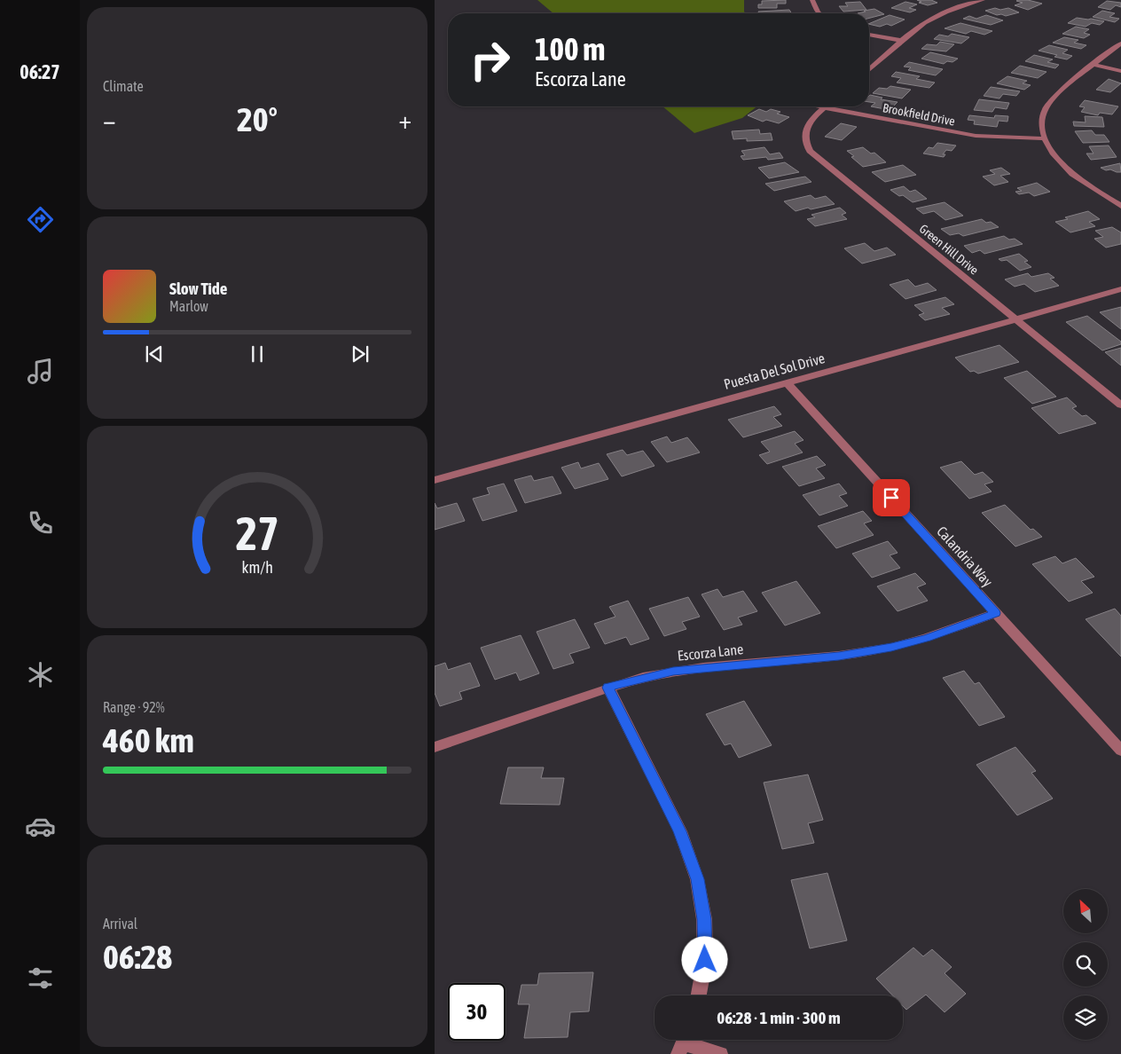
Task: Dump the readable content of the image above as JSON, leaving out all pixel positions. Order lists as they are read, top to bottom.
{
  "streets": {
    "street": [
      "Brookfield Drive",
      "Green Hill Drive",
      "Puesta Del Sol Drive",
      "Calandria Way",
      "Escorza Lane"
    ]
  },
  "crossings": [
    ["Brookfield Drive", "Green Hill Drive"],
    ["Green Hill Drive", "Puesta Del Sol Drive"],
    ["Puesta Del Sol Drive", "Calandria Way"],
    ["Calandria Way", "Escorza Lane"]
  ],
  "north": "top left",
  "page": {
    "tabs": "06:27",
    "tile": [
      "Climate",
      ["Range · 92%", "460 km"],
      ["Arrival", "06:28"]
    ],
    "turn": ["100 m", "Escorza Lane"],
    "heat": ["−", "20°", "+"],
    "song": ["Slow Tide", "Marlow"],
    "limit": "30",
    "trip": "06:28 · 1 min · 300 m",
    "gauge": ["27", "km/h"]
  }
}
